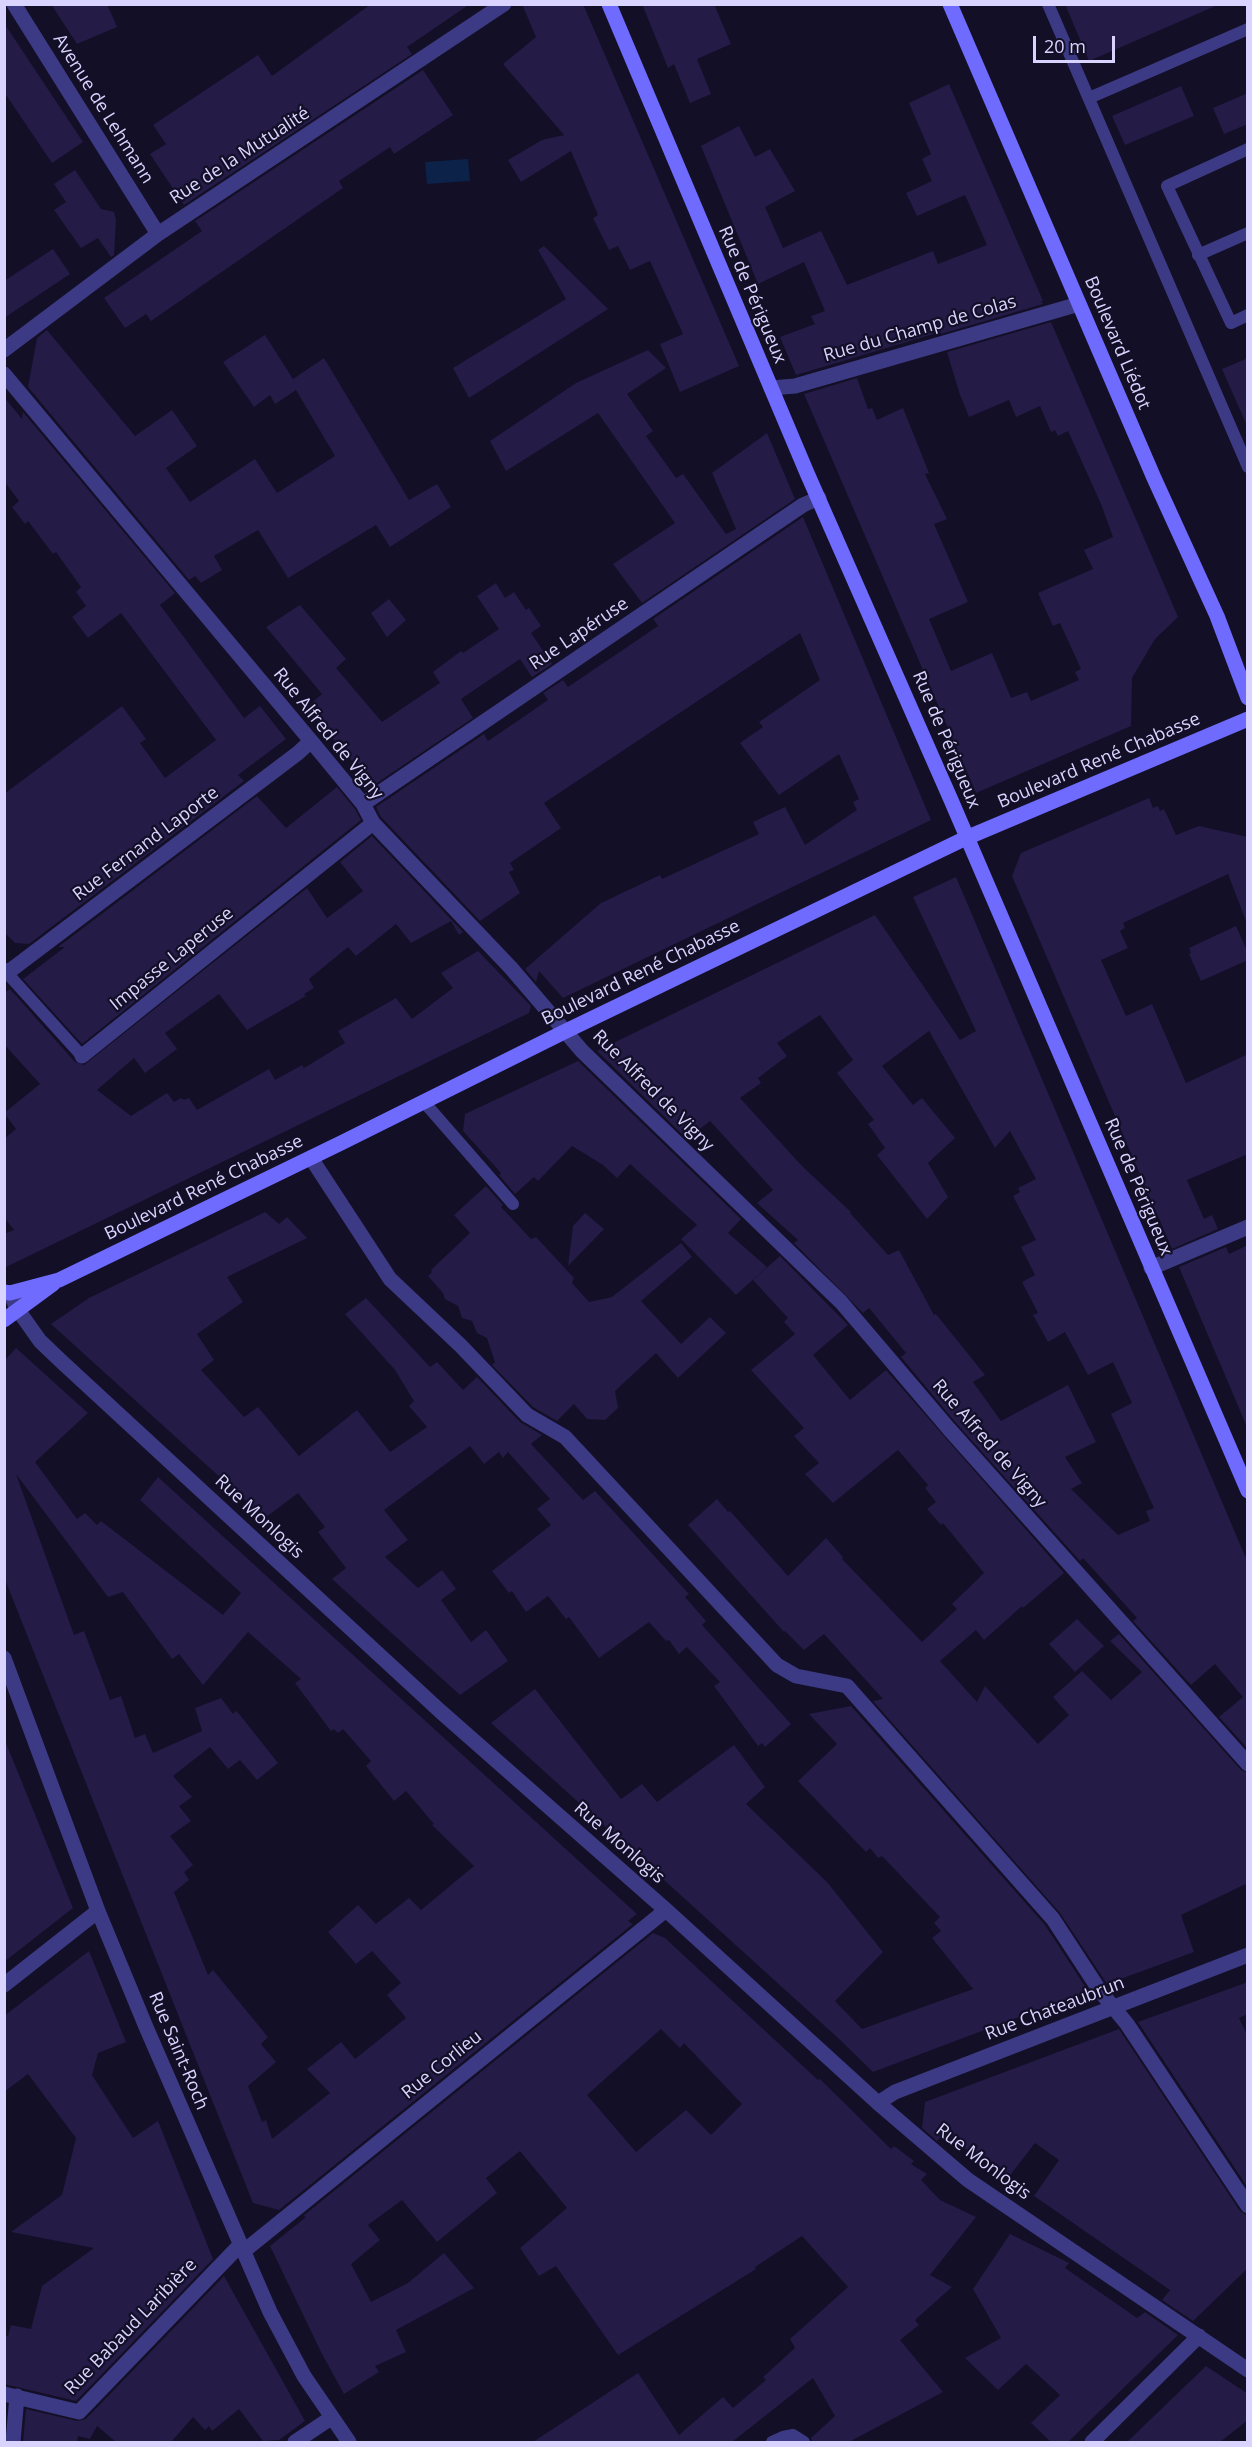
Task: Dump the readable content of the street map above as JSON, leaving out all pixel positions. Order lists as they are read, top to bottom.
{
  "streets": {
    "main road": ["Rue de Périgueux", "Boulevard Liédot", "Boulevard René Chabasse"],
    "street": [
      "Avenue de Lehmann",
      "Rue de la Mutualité",
      "Rue du Champ de Colas",
      "Rue Lapéruse",
      "Rue Alfred de Vigny",
      "Rue Fernand Laporte",
      "Impasse Laperuse",
      "Rue Monlogis",
      "Rue Chateaubrun",
      "Rue Saint-Roch",
      "Rue Corlieu",
      "Rue Babaud Laribière"
    ]
  },
  "crossings": [
    ["Avenue de Lehmann", "Rue de la Mutualité"],
    ["Rue de Périgueux", "Rue du Champ de Colas"],
    ["Rue de Périgueux", "Rue Lapéruse"],
    ["Rue de Périgueux", "Boulevard René Chabasse"],
    ["Rue du Champ de Colas", "Boulevard Liédot"],
    ["Rue Lapéruse", "Rue Alfred de Vigny"],
    ["Rue Alfred de Vigny", "Boulevard René Chabasse"],
    ["Rue Alfred de Vigny", "Rue Fernand Laporte"],
    ["Rue Alfred de Vigny", "Impasse Laperuse"],
    ["Boulevard René Chabasse", "Rue Monlogis"],
    ["Rue Fernand Laporte", "Impasse Laperuse"],
    ["Rue Monlogis", "Rue Chateaubrun"],
    ["Rue Monlogis", "Rue Corlieu"],
    ["Rue Saint-Roch", "Rue Corlieu"],
    ["Rue Saint-Roch", "Rue Babaud Laribière"],
    ["Rue Corlieu", "Rue Babaud Laribière"]
  ],
  "scale_bar": "20 m"
}
